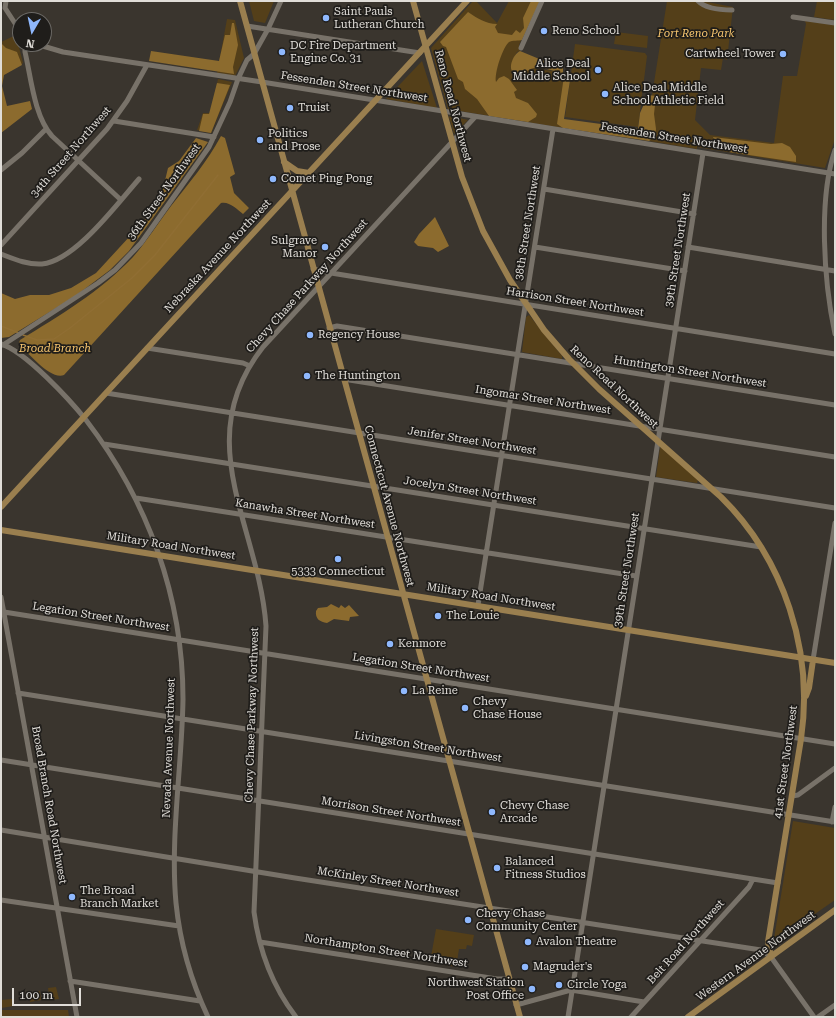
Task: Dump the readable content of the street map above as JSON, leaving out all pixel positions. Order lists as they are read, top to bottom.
{
  "streets": {
    "main road": [
      "Reno Road Northwest",
      "Nebraska Avenue Northwest",
      "Connecticut Avenue Northwest",
      "Military Road Northwest",
      "41st Street Northwest",
      "Western Avenue Northwest"
    ],
    "street": [
      "Fessenden Street Northwest",
      "34th Street Northwest",
      "36th Street Northwest",
      "38th Street Northwest",
      "39th Street Northwest",
      "Chevy Chase Parkway Northwest",
      "Harrison Street Northwest",
      "Huntington Street Northwest",
      "Ingomar Street Northwest",
      "Jenifer Street Northwest",
      "Jocelyn Street Northwest",
      "Kanawha Street Northwest",
      "Legation Street Northwest",
      "Livingston Street Northwest",
      "Nevada Avenue Northwest",
      "Broad Branch Road Northwest",
      "Morrison Street Northwest",
      "McKinley Street Northwest",
      "Belt Road Northwest",
      "Northampton Street Northwest"
    ]
  },
  "crossings": [
    ["Fessenden Street Northwest", "Reno Road Northwest"],
    ["Fessenden Street Northwest", "34th Street Northwest"],
    ["Fessenden Street Northwest", "36th Street Northwest"],
    ["Fessenden Street Northwest", "38th Street Northwest"],
    ["Fessenden Street Northwest", "39th Street Northwest"],
    ["Fessenden Street Northwest", "Nebraska Avenue Northwest"],
    ["Fessenden Street Northwest", "Chevy Chase Parkway Northwest"],
    ["Fessenden Street Northwest", "Connecticut Avenue Northwest"],
    ["Reno Road Northwest", "38th Street Northwest"],
    ["Reno Road Northwest", "39th Street Northwest"],
    ["Reno Road Northwest", "Nebraska Avenue Northwest"],
    ["Reno Road Northwest", "Chevy Chase Parkway Northwest"],
    ["Reno Road Northwest", "Harrison Street Northwest"],
    ["Reno Road Northwest", "Huntington Street Northwest"],
    ["Reno Road Northwest", "Ingomar Street Northwest"],
    ["Reno Road Northwest", "Jenifer Street Northwest"],
    ["Reno Road Northwest", "Jocelyn Street Northwest"],
    ["Reno Road Northwest", "Military Road Northwest"],
    ["Reno Road Northwest", "41st Street Northwest"],
    ["36th Street Northwest", "Connecticut Avenue Northwest"],
    ["36th Street Northwest", "Nevada Avenue Northwest"],
    ["38th Street Northwest", "Harrison Street Northwest"],
    ["38th Street Northwest", "Huntington Street Northwest"],
    ["38th Street Northwest", "Ingomar Street Northwest"],
    ["38th Street Northwest", "Jenifer Street Northwest"],
    ["38th Street Northwest", "Jocelyn Street Northwest"],
    ["38th Street Northwest", "Kanawha Street Northwest"],
    ["38th Street Northwest", "Military Road Northwest"],
    ["39th Street Northwest", "Harrison Street Northwest"],
    ["39th Street Northwest", "Huntington Street Northwest"],
    ["39th Street Northwest", "Ingomar Street Northwest"],
    ["39th Street Northwest", "Jenifer Street Northwest"],
    ["39th Street Northwest", "Jocelyn Street Northwest"],
    ["39th Street Northwest", "Kanawha Street Northwest"],
    ["39th Street Northwest", "Military Road Northwest"],
    ["39th Street Northwest", "Legation Street Northwest"],
    ["39th Street Northwest", "Livingston Street Northwest"],
    ["39th Street Northwest", "Morrison Street Northwest"],
    ["39th Street Northwest", "McKinley Street Northwest"],
    ["Nebraska Avenue Northwest", "Jenifer Street Northwest"],
    ["Nebraska Avenue Northwest", "Connecticut Avenue Northwest"],
    ["Nebraska Avenue Northwest", "Nevada Avenue Northwest"],
    ["Chevy Chase Parkway Northwest", "Harrison Street Northwest"],
    ["Chevy Chase Parkway Northwest", "Jenifer Street Northwest"],
    ["Chevy Chase Parkway Northwest", "Jocelyn Street Northwest"],
    ["Chevy Chase Parkway Northwest", "Connecticut Avenue Northwest"],
    ["Chevy Chase Parkway Northwest", "Kanawha Street Northwest"],
    ["Chevy Chase Parkway Northwest", "Military Road Northwest"],
    ["Chevy Chase Parkway Northwest", "Legation Street Northwest"],
    ["Chevy Chase Parkway Northwest", "Livingston Street Northwest"],
    ["Chevy Chase Parkway Northwest", "Morrison Street Northwest"],
    ["Chevy Chase Parkway Northwest", "McKinley Street Northwest"],
    ["Chevy Chase Parkway Northwest", "Northampton Street Northwest"],
    ["Harrison Street Northwest", "Connecticut Avenue Northwest"],
    ["Huntington Street Northwest", "Connecticut Avenue Northwest"],
    ["Ingomar Street Northwest", "Connecticut Avenue Northwest"],
    ["Jenifer Street Northwest", "Connecticut Avenue Northwest"],
    ["Jocelyn Street Northwest", "Connecticut Avenue Northwest"],
    ["Jocelyn Street Northwest", "Nevada Avenue Northwest"],
    ["Connecticut Avenue Northwest", "Kanawha Street Northwest"],
    ["Connecticut Avenue Northwest", "Military Road Northwest"],
    ["Connecticut Avenue Northwest", "Legation Street Northwest"],
    ["Connecticut Avenue Northwest", "Livingston Street Northwest"],
    ["Connecticut Avenue Northwest", "Morrison Street Northwest"],
    ["Connecticut Avenue Northwest", "McKinley Street Northwest"],
    ["Connecticut Avenue Northwest", "Northampton Street Northwest"],
    ["Kanawha Street Northwest", "Nevada Avenue Northwest"],
    ["Military Road Northwest", "Nevada Avenue Northwest"],
    ["Military Road Northwest", "41st Street Northwest"],
    ["Legation Street Northwest", "Nevada Avenue Northwest"],
    ["Legation Street Northwest", "41st Street Northwest"],
    ["Legation Street Northwest", "Broad Branch Road Northwest"],
    ["Livingston Street Northwest", "Nevada Avenue Northwest"],
    ["Livingston Street Northwest", "41st Street Northwest"],
    ["Livingston Street Northwest", "Broad Branch Road Northwest"],
    ["Nevada Avenue Northwest", "Morrison Street Northwest"],
    ["Nevada Avenue Northwest", "McKinley Street Northwest"],
    ["41st Street Northwest", "Morrison Street Northwest"],
    ["41st Street Northwest", "McKinley Street Northwest"],
    ["41st Street Northwest", "Western Avenue Northwest"],
    ["Broad Branch Road Northwest", "Morrison Street Northwest"],
    ["Broad Branch Road Northwest", "McKinley Street Northwest"],
    ["Morrison Street Northwest", "Belt Road Northwest"],
    ["McKinley Street Northwest", "Belt Road Northwest"],
    ["McKinley Street Northwest", "Western Avenue Northwest"]
  ],
  "parks": ["Fort Reno Park", "Broad Branch"],
  "places": [
    "Saint Pauls Lutheran Church",
    "Reno School",
    "DC Fire Department Engine Co. 31",
    "Cartwheel Tower",
    "Alice Deal Middle School",
    "Alice Deal Middle School Athletic Field",
    "Truist",
    "Politics and Prose",
    "Comet Ping Pong",
    "Sulgrave Manor",
    "Regency House",
    "The Huntington",
    "5333 Connecticut",
    "The Louie",
    "Kenmore",
    "La Reine",
    "Chevy Chase House",
    "Chevy Chase Arcade",
    "Balanced Fitness Studios",
    "The Broad Branch Market",
    "Chevy Chase Community Center",
    "Avalon Theatre",
    "Magruder's",
    "Circle Yoga",
    "Northwest Station Post Office"
  ],
  "scale_bar": "100 m",
  "north": "bottom"
}
